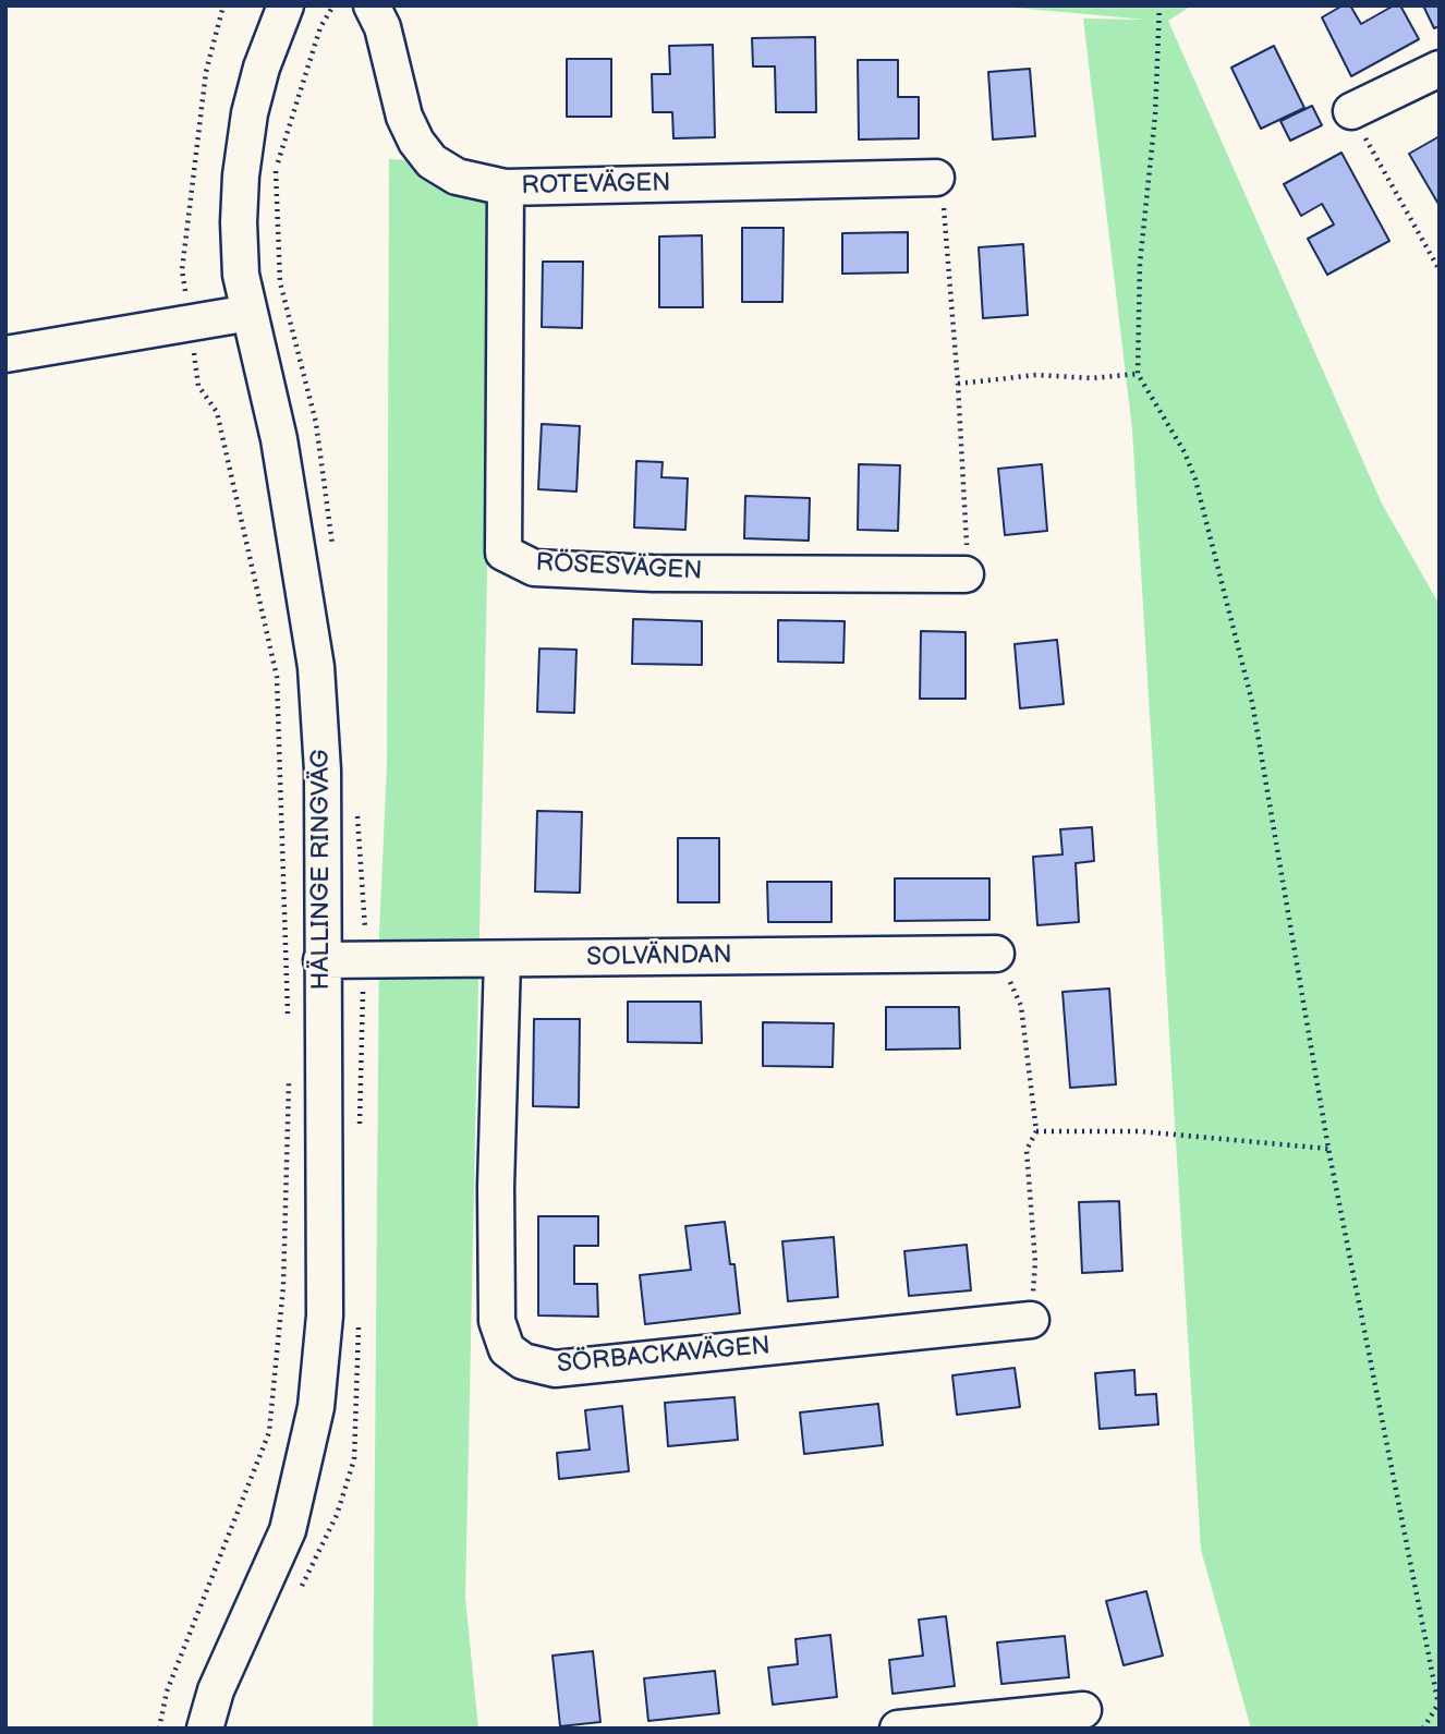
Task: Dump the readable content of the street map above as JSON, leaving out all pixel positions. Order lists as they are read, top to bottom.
{
  "streets": {
    "street": [
      "ROTEVÄGEN",
      "RÖSESVÄGEN",
      "HÄLLINGE RINGVÄG",
      "SOLVÄNDAN",
      "SÖRBACKAVÄGEN"
    ]
  },
  "crossings": [
    ["ROTEVÄGEN", "RÖSESVÄGEN"],
    ["HÄLLINGE RINGVÄG", "SOLVÄNDAN"],
    ["SOLVÄNDAN", "SÖRBACKAVÄGEN"]
  ]
}
